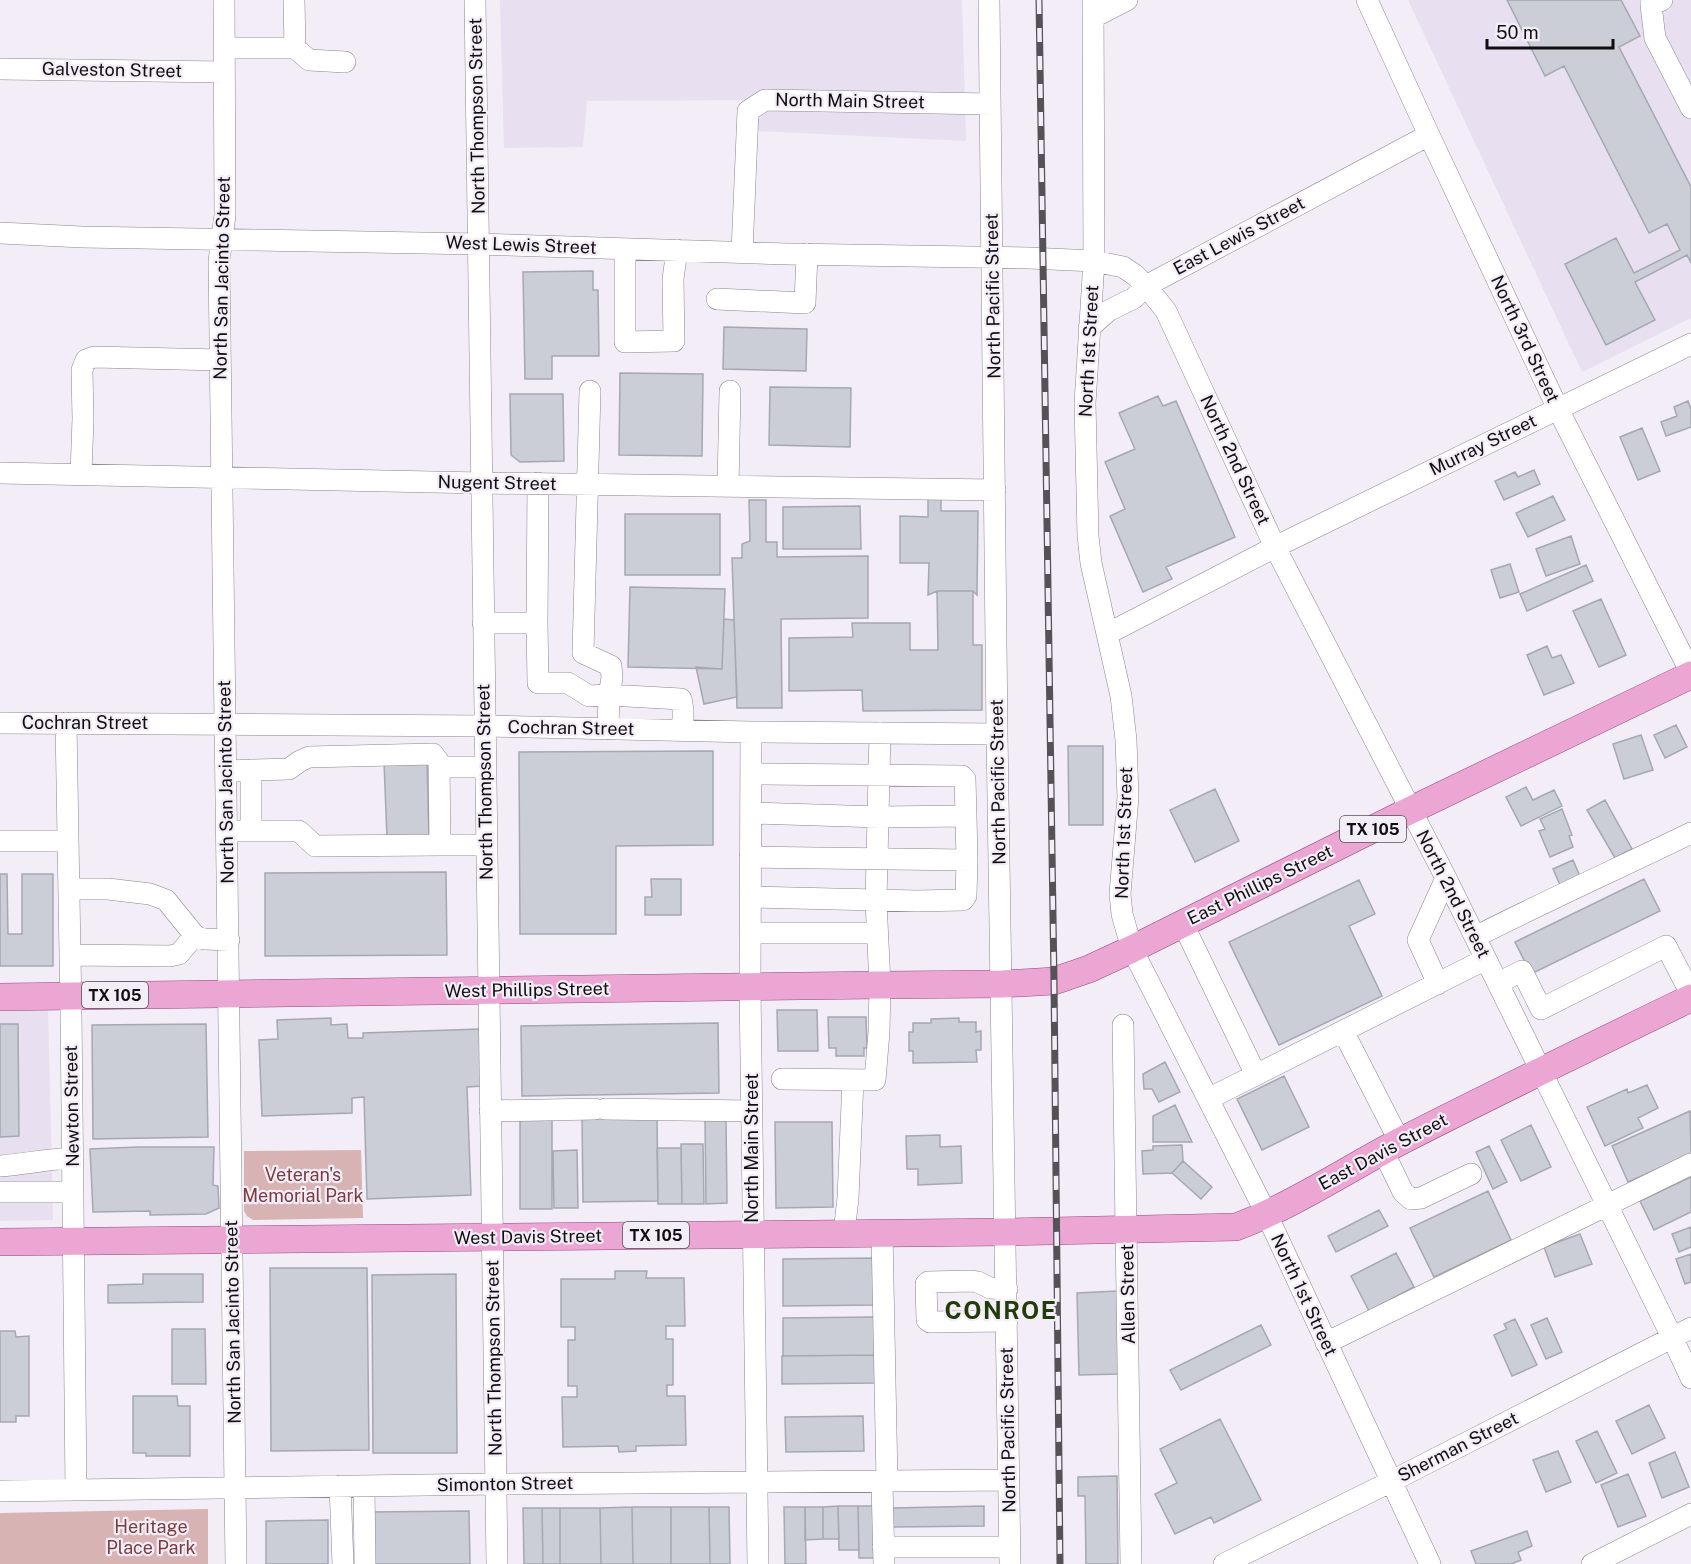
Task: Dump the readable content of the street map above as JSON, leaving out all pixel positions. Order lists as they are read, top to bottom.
{
  "streets": {
    "main road": [
      "TX 105",
      "East Phillips Street",
      "West Phillips Street",
      "East Davis Street",
      "West Davis Street"
    ],
    "street": [
      "Galveston Street",
      "North Main Street",
      "North Thompson Street",
      "East Lewis Street",
      "West Lewis Street",
      "North San Jacinto Street",
      "North Pacific Street",
      "North 3rd Street",
      "North 1st Street",
      "Murray Street",
      "North 2nd Street",
      "Nugent Street",
      "Cochran Street",
      "Newton Street",
      "Allen Street",
      "Sherman Street",
      "Simonton Street"
    ]
  },
  "crossings": [
    ["Galveston Street", "North San Jacinto Street"],
    ["North Main Street", "West Lewis Street"],
    ["North Main Street", "North Pacific Street"],
    ["North Main Street", "Cochran Street"],
    ["North Main Street", "West Phillips Street"],
    ["North Main Street", "West Davis Street"],
    ["North Main Street", "Simonton Street"],
    ["North Thompson Street", "West Lewis Street"],
    ["North Thompson Street", "Nugent Street"],
    ["North Thompson Street", "Cochran Street"],
    ["North Thompson Street", "West Phillips Street"],
    ["North Thompson Street", "West Davis Street"],
    ["North Thompson Street", "Simonton Street"],
    ["East Lewis Street", "North 3rd Street"],
    ["East Lewis Street", "North 1st Street"],
    ["East Lewis Street", "North 2nd Street"],
    ["West Lewis Street", "North San Jacinto Street"],
    ["West Lewis Street", "North Pacific Street"],
    ["West Lewis Street", "North 1st Street"],
    ["North San Jacinto Street", "Nugent Street"],
    ["North San Jacinto Street", "Cochran Street"],
    ["North San Jacinto Street", "West Phillips Street"],
    ["North San Jacinto Street", "West Davis Street"],
    ["North San Jacinto Street", "Simonton Street"],
    ["North Pacific Street", "Nugent Street"],
    ["North Pacific Street", "Cochran Street"],
    ["North Pacific Street", "West Phillips Street"],
    ["North Pacific Street", "West Davis Street"],
    ["North Pacific Street", "Simonton Street"],
    ["North 3rd Street", "Murray Street"],
    ["North 3rd Street", "East Phillips Street"],
    ["North 1st Street", "Murray Street"],
    ["North 1st Street", "East Phillips Street"],
    ["North 1st Street", "East Davis Street"],
    ["North 1st Street", "Sherman Street"],
    ["Murray Street", "North 2nd Street"],
    ["North 2nd Street", "East Phillips Street"],
    ["North 2nd Street", "East Davis Street"],
    ["North 2nd Street", "Sherman Street"],
    ["Cochran Street", "Newton Street"],
    ["East Phillips Street", "West Phillips Street"],
    ["West Phillips Street", "Newton Street"],
    ["Newton Street", "West Davis Street"],
    ["Newton Street", "Simonton Street"],
    ["East Davis Street", "West Davis Street"],
    ["East Davis Street", "Allen Street"]
  ],
  "districts": ["CONROE"],
  "parks": ["Veteran's Memorial Park", "Heritage Place Park"],
  "scale_bar": "50 m"
}
